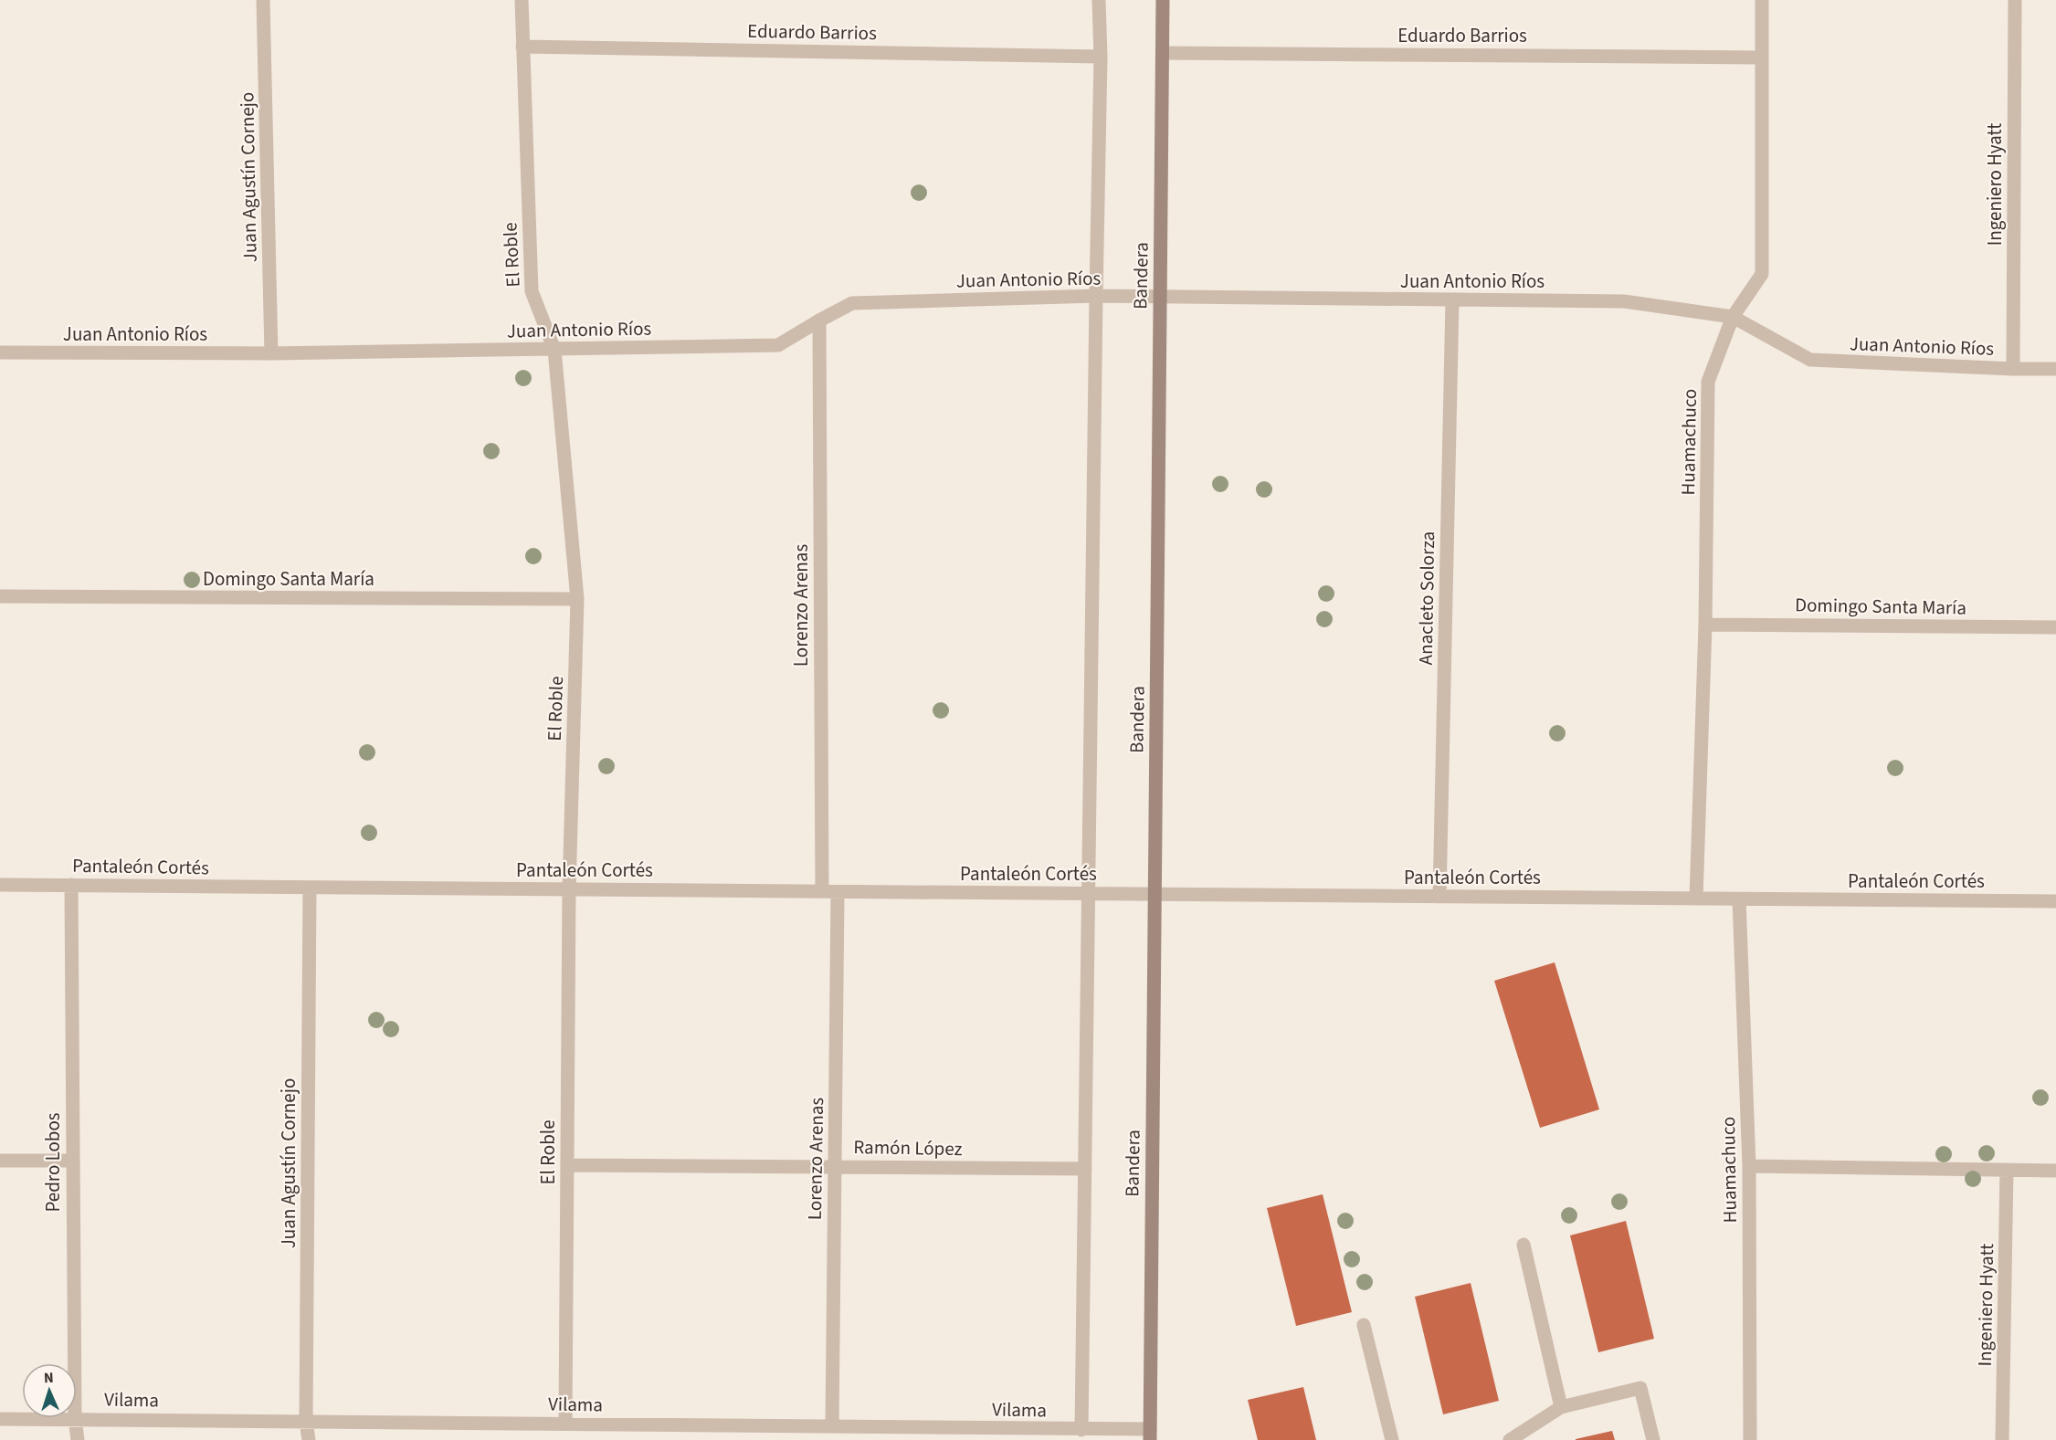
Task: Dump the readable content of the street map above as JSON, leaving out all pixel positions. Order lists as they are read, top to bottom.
{
  "streets": {
    "street": [
      "Eduardo Barrios",
      "Juan Agustín Cornejo",
      "Ingeniero Hyatt",
      "El Roble",
      "Bandera",
      "Juan Antonio Ríos",
      "Huamachuco",
      "Domingo Santa María",
      "Anacleto Solorza",
      "Lorenzo Arenas",
      "Pantaleón Cortés",
      "Ramón López",
      "Pedro Lobos",
      "Vilama"
    ]
  },
  "crossings": [
    ["Eduardo Barrios", "El Roble"],
    ["Eduardo Barrios", "Bandera"],
    ["Eduardo Barrios", "Huamachuco"],
    ["Juan Agustín Cornejo", "Juan Antonio Ríos"],
    ["Juan Agustín Cornejo", "Pantaleón Cortés"],
    ["Juan Agustín Cornejo", "Vilama"],
    ["Ingeniero Hyatt", "Juan Antonio Ríos"],
    ["El Roble", "Juan Antonio Ríos"],
    ["El Roble", "Domingo Santa María"],
    ["El Roble", "Pantaleón Cortés"],
    ["El Roble", "Ramón López"],
    ["El Roble", "Vilama"],
    ["Bandera", "Juan Antonio Ríos"],
    ["Bandera", "Pantaleón Cortés"],
    ["Bandera", "Vilama"],
    ["Juan Antonio Ríos", "Huamachuco"],
    ["Juan Antonio Ríos", "Anacleto Solorza"],
    ["Juan Antonio Ríos", "Lorenzo Arenas"],
    ["Huamachuco", "Domingo Santa María"],
    ["Huamachuco", "Pantaleón Cortés"],
    ["Anacleto Solorza", "Pantaleón Cortés"],
    ["Lorenzo Arenas", "Pantaleón Cortés"],
    ["Lorenzo Arenas", "Ramón López"],
    ["Lorenzo Arenas", "Vilama"],
    ["Pantaleón Cortés", "Pedro Lobos"],
    ["Pedro Lobos", "Vilama"]
  ],
  "north": "top"
}
